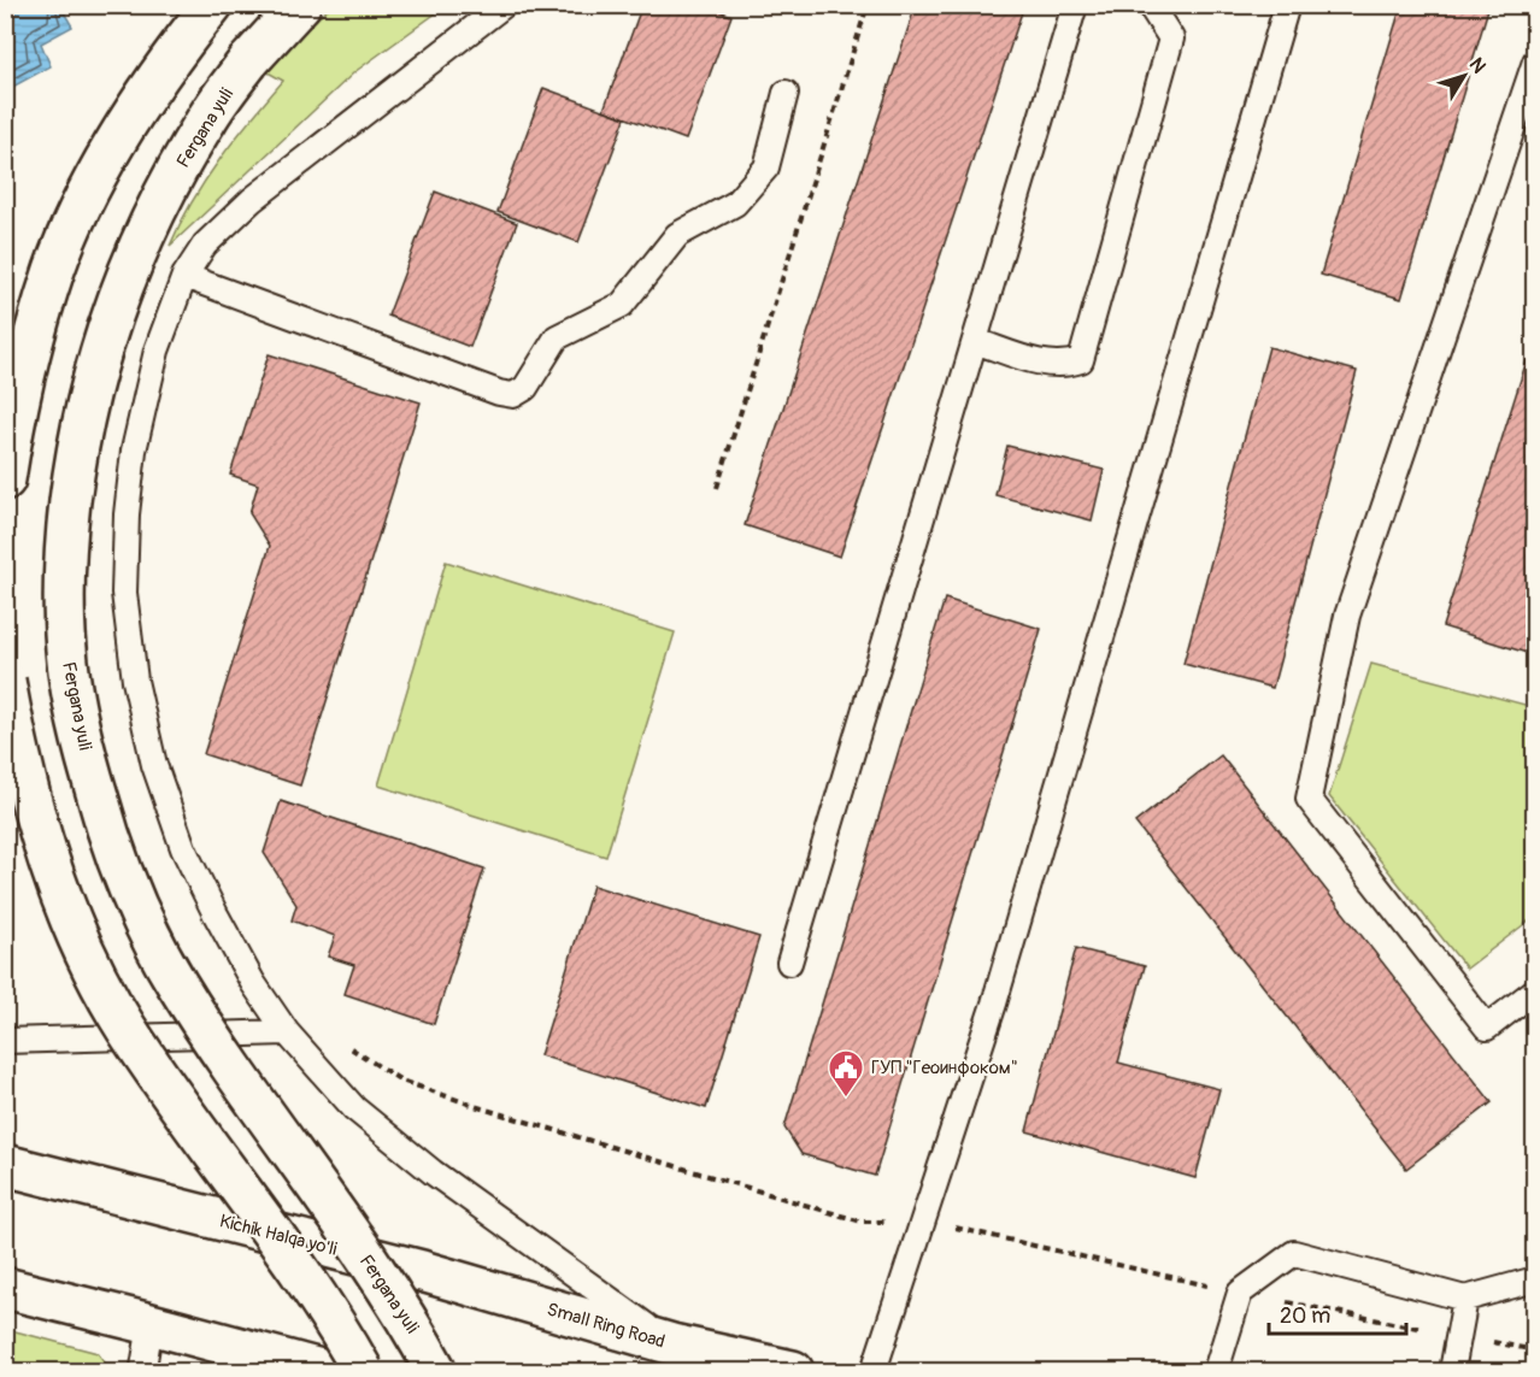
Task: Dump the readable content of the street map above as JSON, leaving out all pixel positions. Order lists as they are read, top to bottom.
{
  "streets": {
    "main road": ["Fergana yuli", "Small Ring Road"]
  },
  "places": {
    "public building": ["ГУП \"Геоинфоком\""]
  },
  "scale_bar": "20 m",
  "north": "top right"
}
